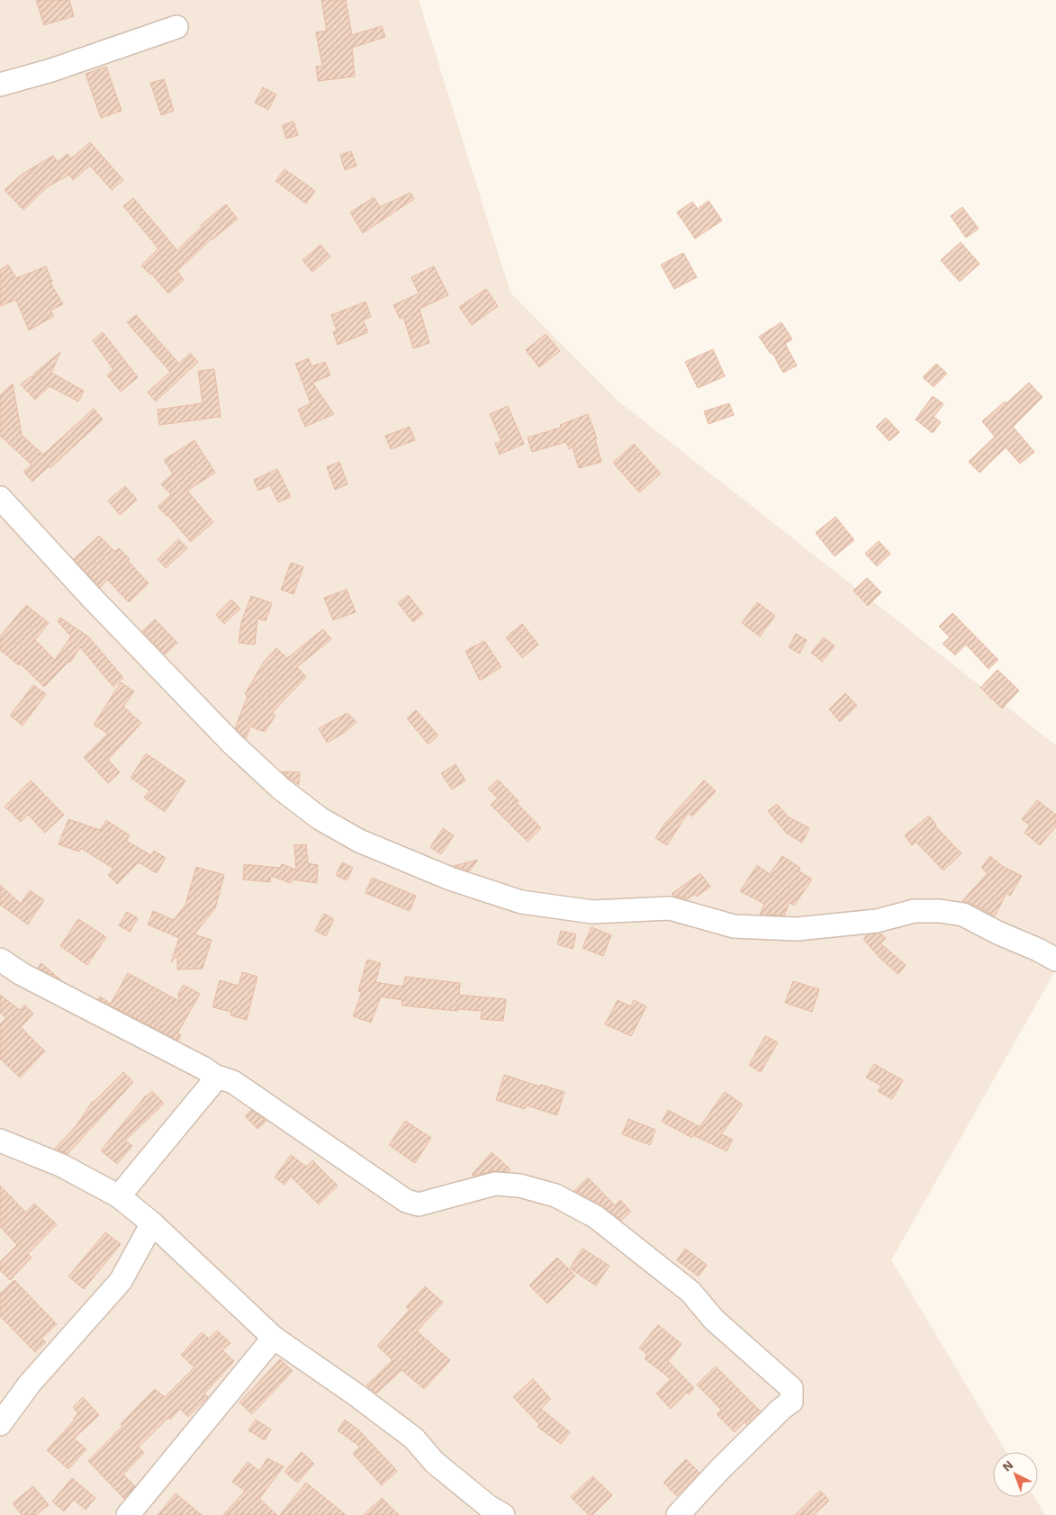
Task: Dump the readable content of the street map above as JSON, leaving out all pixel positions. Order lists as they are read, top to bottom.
{
  "north": "top left"
}
